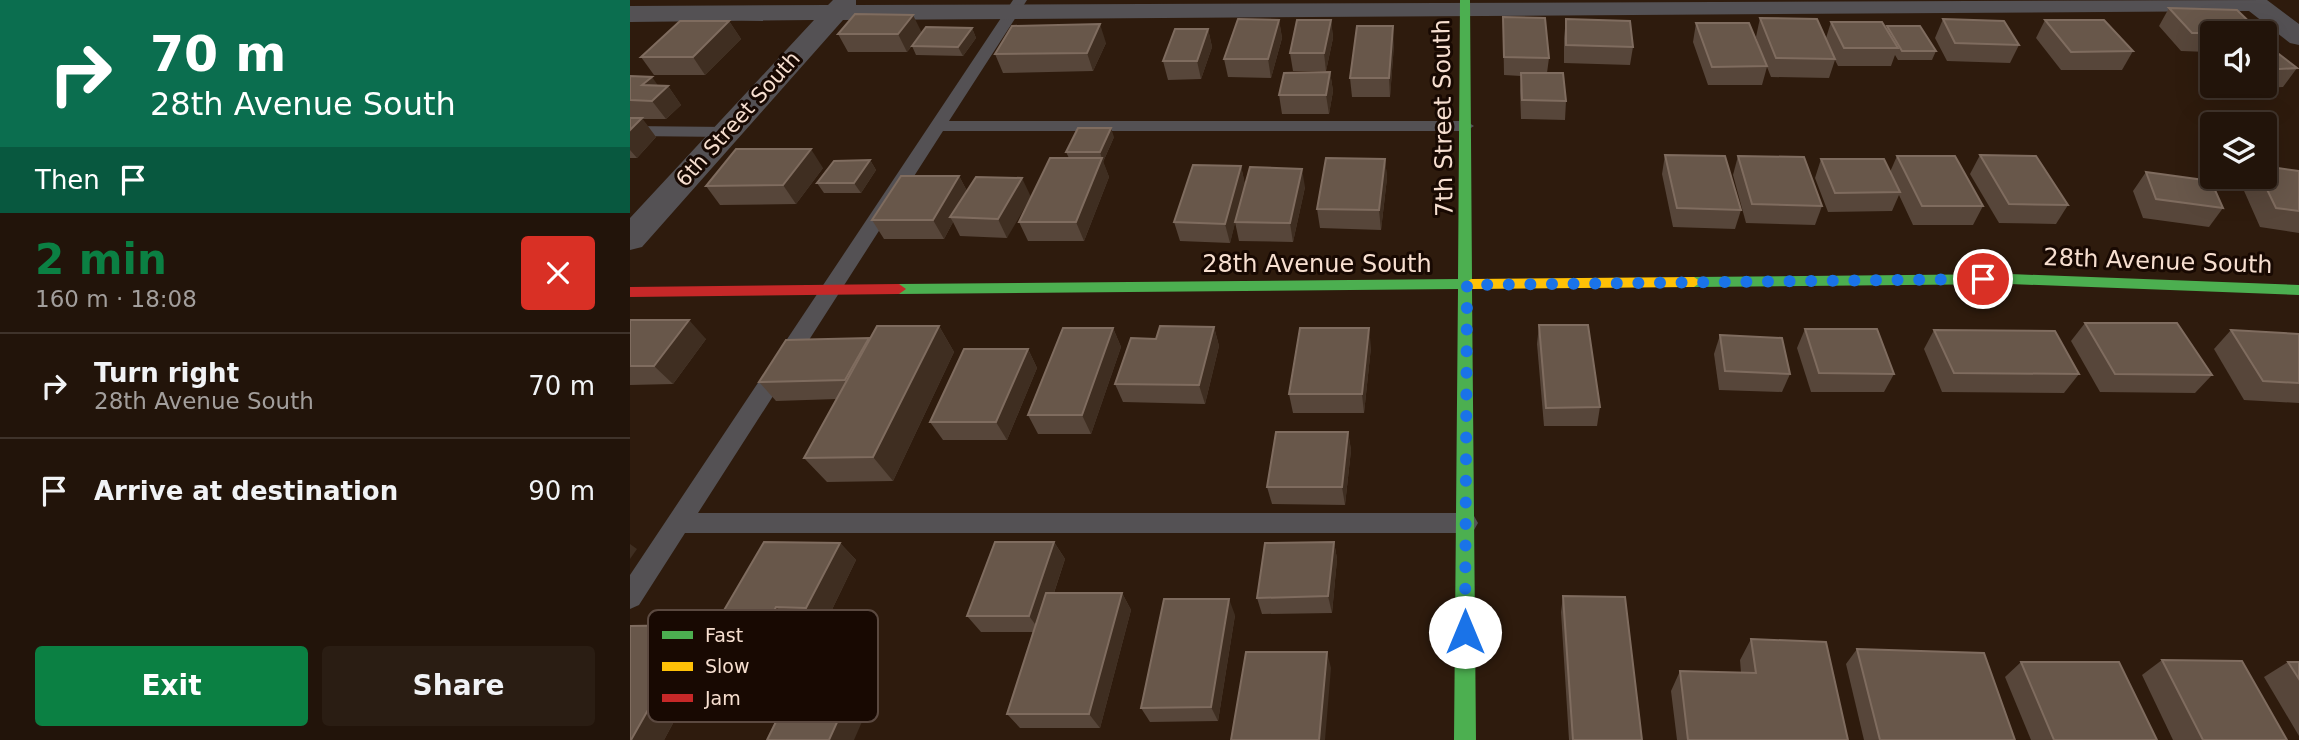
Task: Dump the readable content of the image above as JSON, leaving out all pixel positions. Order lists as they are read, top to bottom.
{
  "streets": {
    "street": ["7th Street South", "6th Street South", "28th Avenue South"]
  },
  "crossings": [
    ["7th Street South", "28th Avenue South"]
  ],
  "legend": ["Fast", "Slow", "Jam"],
  "page": {
    "turn": ["70 m", "28th Avenue South"],
    "then": "Then",
    "heading": ["2 min", "160 m · 18:08"],
    "list": [
      {
        "name": "Turn right",
        "note": "28th Avenue South",
        "value": "70 m"
      },
      {
        "name": "Arrive at destination",
        "value": "90 m"
      }
    ],
    "buttons": ["Exit", "Share"]
  }
}
